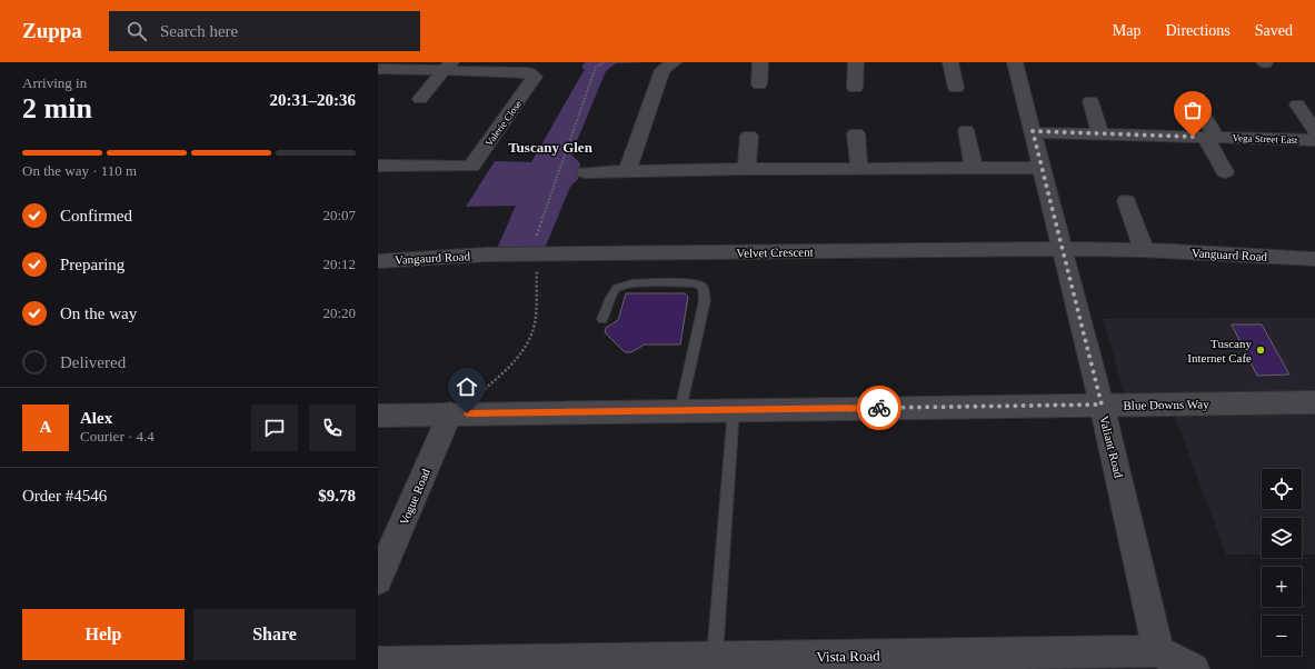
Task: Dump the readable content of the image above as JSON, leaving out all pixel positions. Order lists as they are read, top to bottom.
{
  "streets": {
    "street": [
      "Valerie Close",
      "Vega Street East",
      "Velvet Crescent",
      "Vanguard Road",
      "Vangaurd Road",
      "Blue Downs Way",
      "Valiant Road",
      "Vogue Road",
      "Vista Road"
    ]
  },
  "crossings": [
    ["Vega Street East", "Valiant Road"],
    ["Velvet Crescent", "Vanguard Road"],
    ["Velvet Crescent", "Vangaurd Road"],
    ["Velvet Crescent", "Valiant Road"],
    ["Vanguard Road", "Valiant Road"],
    ["Blue Downs Way", "Valiant Road"],
    ["Blue Downs Way", "Vogue Road"],
    ["Valiant Road", "Vista Road"]
  ],
  "districts": ["Tuscany Glen"],
  "places": ["Tuscany Internet Cafe"],
  "page": {
    "header": "Zuppa",
    "search": "Search here",
    "nav": ["Map", "Directions", "Saved"],
    "heading": ["2 min", "Arriving in", "20:31–20:36"],
    "panel": [
      "Alex",
      "Courier · 4.4",
      "Order #4546",
      "$9.78"
    ],
    "bar": "On the way · 110 m",
    "list": [
      ["Confirmed", "20:07"],
      ["Preparing", "20:12"],
      ["On the way", "20:20"],
      "Delivered"
    ],
    "round": "A",
    "map_buttons": ["+", "−"],
    "buttons": ["Help", "Share"]
  }
}
